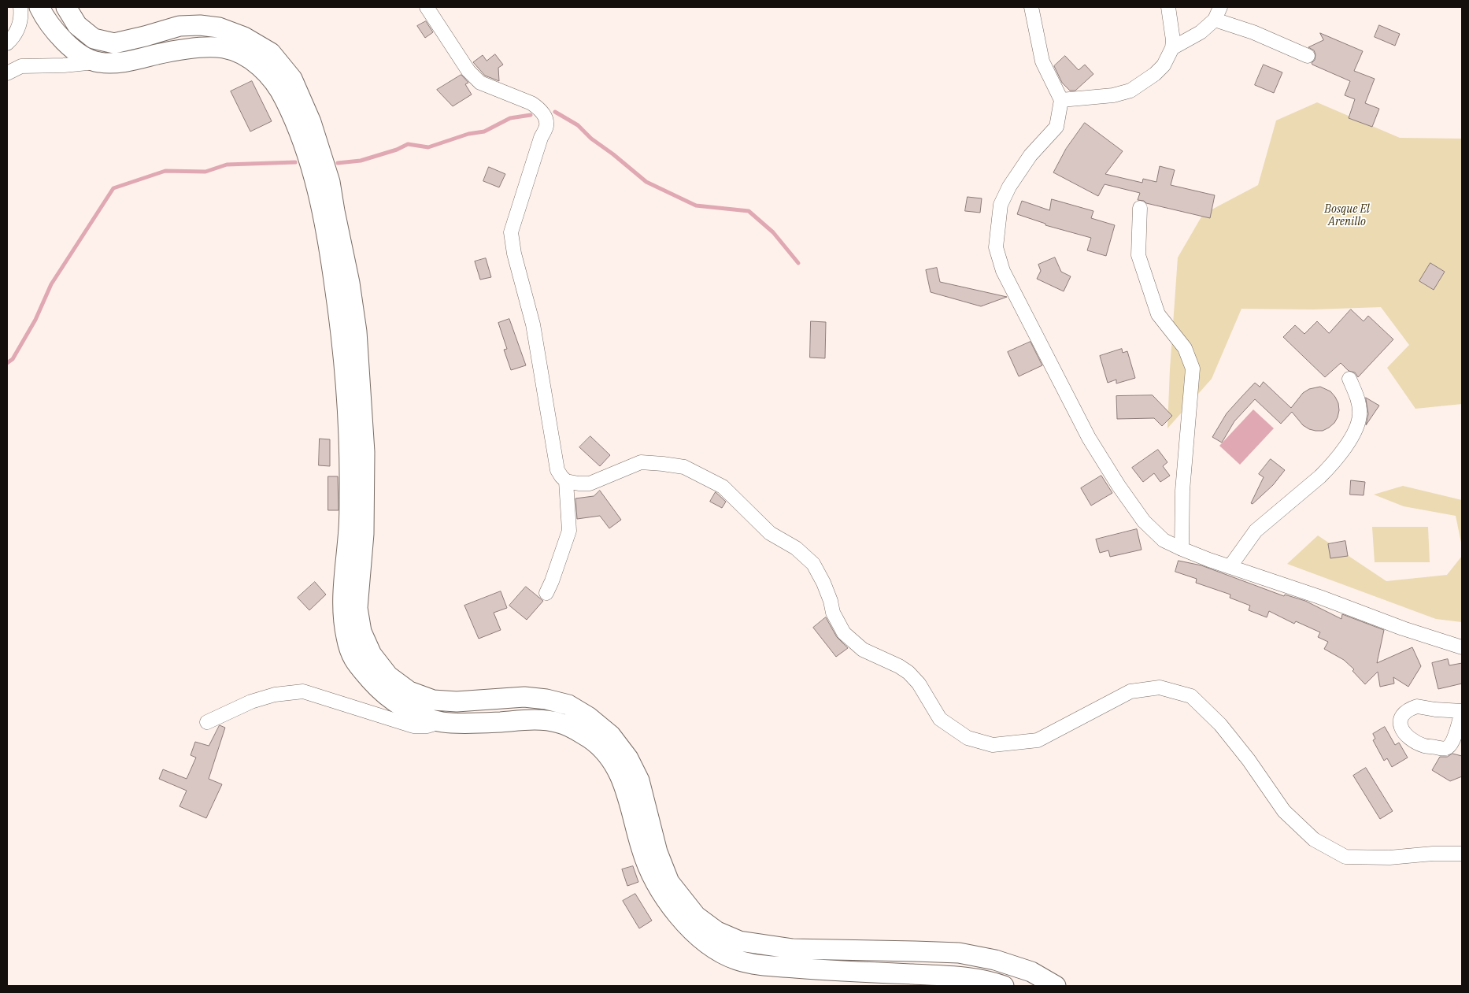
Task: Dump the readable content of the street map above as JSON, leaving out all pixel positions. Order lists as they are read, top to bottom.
{
  "parks": ["Bosque El Arenillo"]
}
